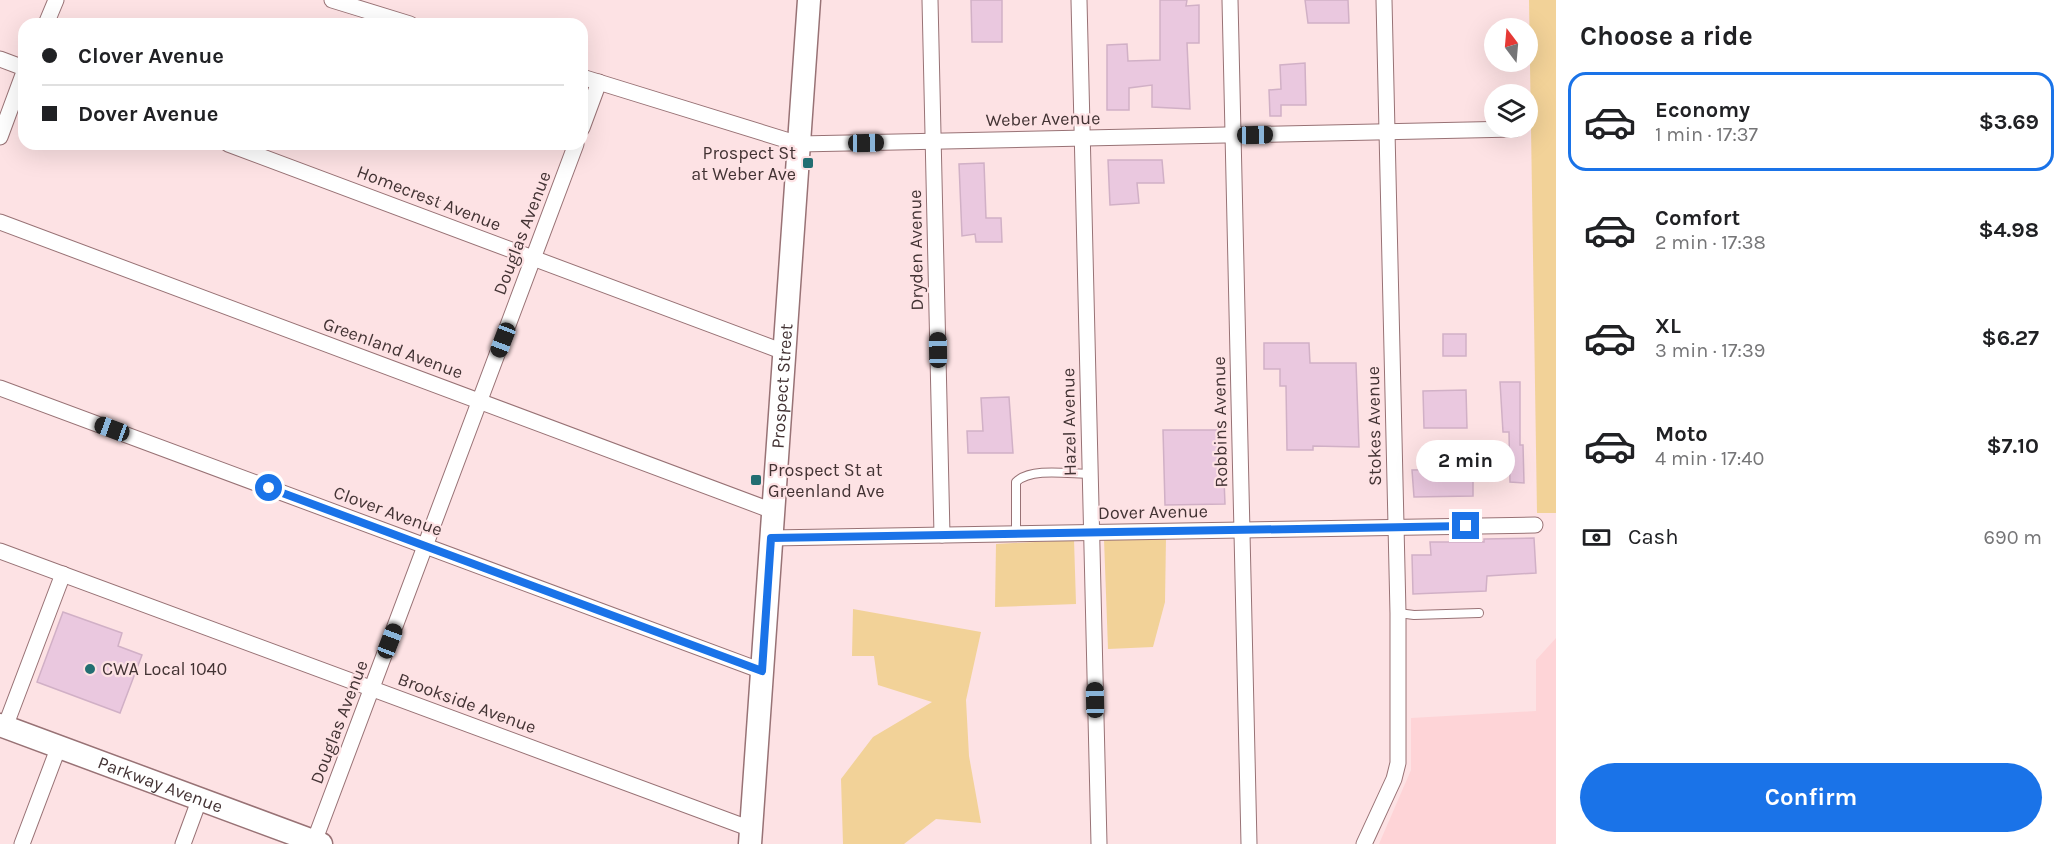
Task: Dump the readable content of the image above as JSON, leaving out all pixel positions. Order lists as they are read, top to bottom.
{
  "streets": {
    "street": [
      "Weber Avenue",
      "Homecrest Avenue",
      "Douglas Avenue",
      "Dryden Avenue",
      "Greenland Avenue",
      "Prospect Street",
      "Hazel Avenue",
      "Robbins Avenue",
      "Stokes Avenue",
      "Clover Avenue",
      "Dover Avenue",
      "Brookside Avenue",
      "Parkway Avenue"
    ]
  },
  "crossings": [
    ["Weber Avenue", "Dryden Avenue"],
    ["Weber Avenue", "Prospect Street"],
    ["Weber Avenue", "Hazel Avenue"],
    ["Weber Avenue", "Robbins Avenue"],
    ["Weber Avenue", "Stokes Avenue"],
    ["Homecrest Avenue", "Douglas Avenue"],
    ["Homecrest Avenue", "Prospect Street"],
    ["Douglas Avenue", "Greenland Avenue"],
    ["Douglas Avenue", "Clover Avenue"],
    ["Douglas Avenue", "Brookside Avenue"],
    ["Douglas Avenue", "Parkway Avenue"],
    ["Dryden Avenue", "Dover Avenue"],
    ["Greenland Avenue", "Prospect Street"],
    ["Prospect Street", "Clover Avenue"],
    ["Prospect Street", "Dover Avenue"],
    ["Prospect Street", "Brookside Avenue"],
    ["Hazel Avenue", "Dover Avenue"],
    ["Robbins Avenue", "Dover Avenue"],
    ["Stokes Avenue", "Dover Avenue"]
  ],
  "places": {
    "transit": ["Prospect St at Weber Ave", "Prospect St at Greenland Ave"],
    "other": ["CWA Local 1040"]
  },
  "north": "top",
  "page": {
    "heading": "Choose a ride",
    "banner": ["Clover Avenue", "Dover Avenue"],
    "list": [
      {
        "name": "Economy",
        "note": "1 min · 17:37",
        "value": "$3.69"
      },
      {
        "name": "Comfort",
        "note": "2 min · 17:38",
        "value": "$4.98"
      },
      {
        "name": "XL",
        "note": "3 min · 17:39",
        "value": "$6.27"
      },
      {
        "name": "Moto",
        "note": "4 min · 17:40",
        "value": "$7.10"
      }
    ],
    "bubble": "2 min",
    "pay": ["Cash", "690 m"],
    "buttons": "Confirm"
  }
}
